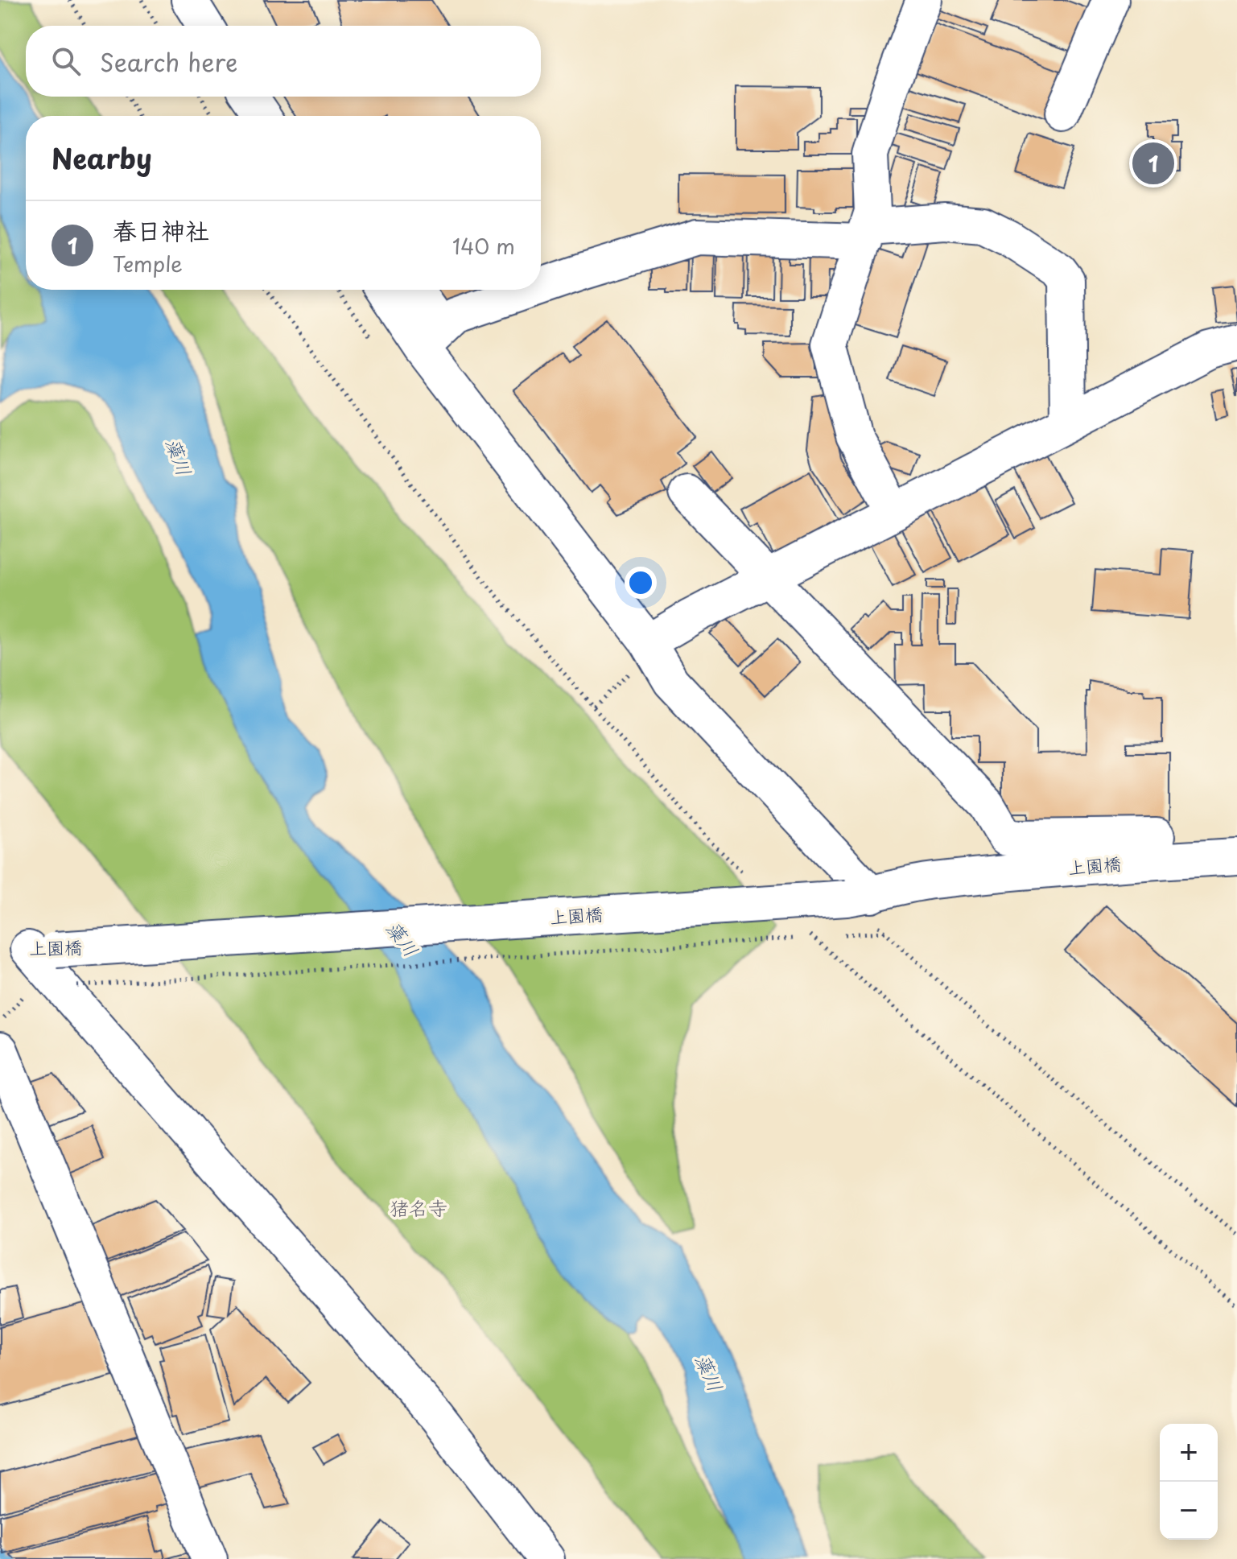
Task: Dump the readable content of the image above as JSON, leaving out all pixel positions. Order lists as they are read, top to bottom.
{
  "streets": {
    "street": ["上園橋"]
  },
  "districts": ["猪名寺"],
  "water": ["藻川"],
  "page": {
    "search": "Search here",
    "heading": "Nearby",
    "pins": "1",
    "list": [
      {
        "mark": "1",
        "name": "春日神社",
        "note": "Temple",
        "value": "140 m"
      }
    ],
    "map_buttons": ["+", "−"]
  }
}
